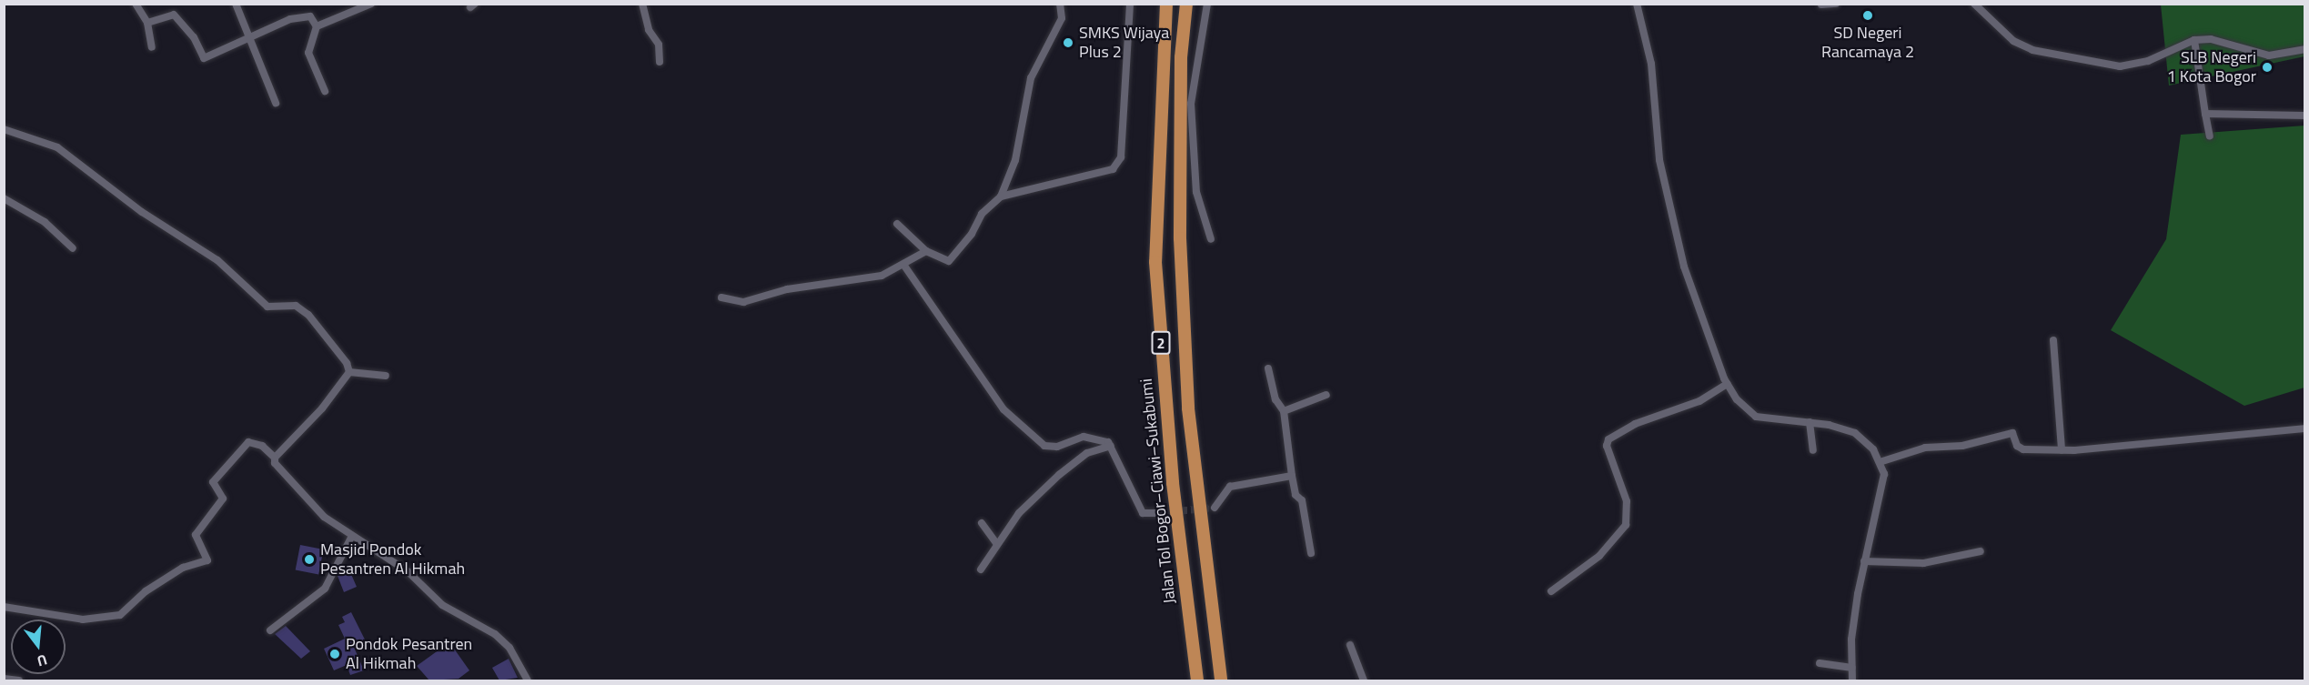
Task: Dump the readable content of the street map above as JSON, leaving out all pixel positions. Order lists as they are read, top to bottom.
{
  "streets": {
    "highway": ["2", "Jalan Tol Bogor–Ciawi–Sukabumi"]
  },
  "places": [
    "SD Negeri Rancamaya 2",
    "SMKS Wijaya Plus 2",
    "SLB Negeri 1 Kota Bogor",
    "Masjid Pondok Pesantren Al Hikmah",
    "Pondok Pesantren Al Hikmah"
  ],
  "north": "bottom"
}
